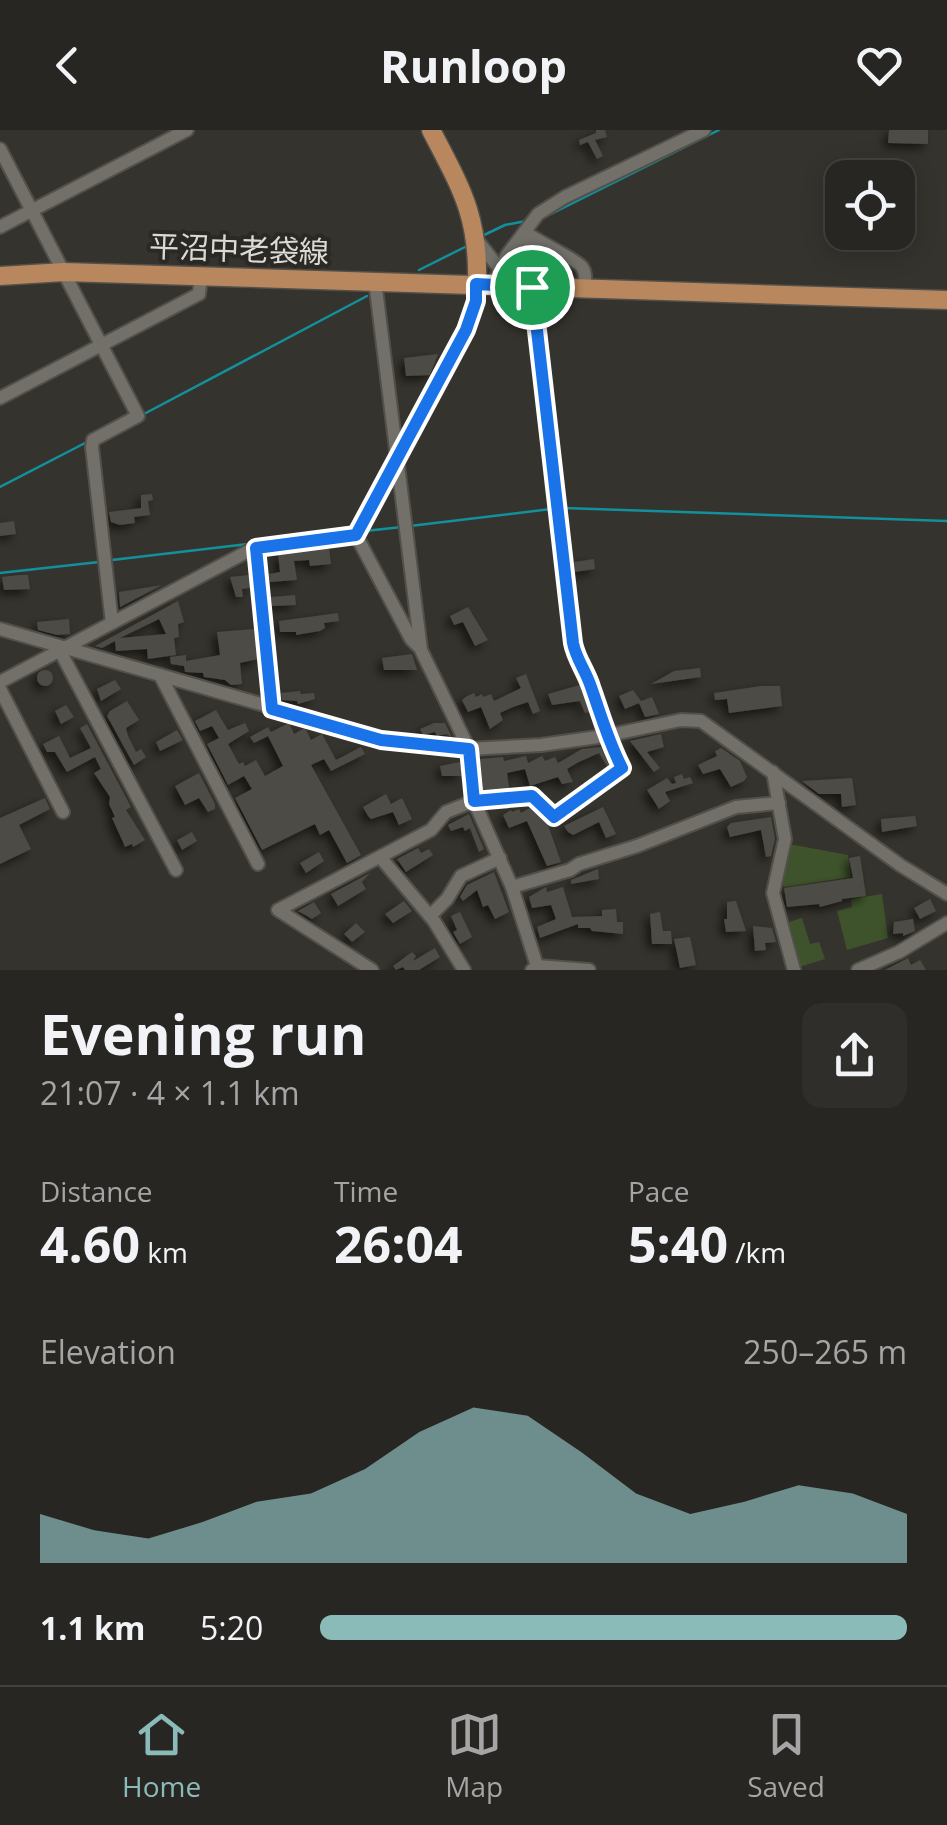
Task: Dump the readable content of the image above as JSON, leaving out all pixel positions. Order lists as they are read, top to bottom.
{
  "streets": {
    "main road": ["平沼中老袋線"]
  },
  "page": {
    "header": "Runloop",
    "heading": ["Evening run", "21:07 · 4 × 1.1 km"],
    "stats": [
      ["Distance", "4.60 km"],
      ["Time", "26:04"],
      ["Pace", "5:40 /km"]
    ],
    "chart": ["Elevation", "250–265 m"],
    "list": [
      {
        "name": "1.1 km",
        "note": "5:20"
      }
    ],
    "tabs": ["Home", "Map", "Saved"]
  }
}
